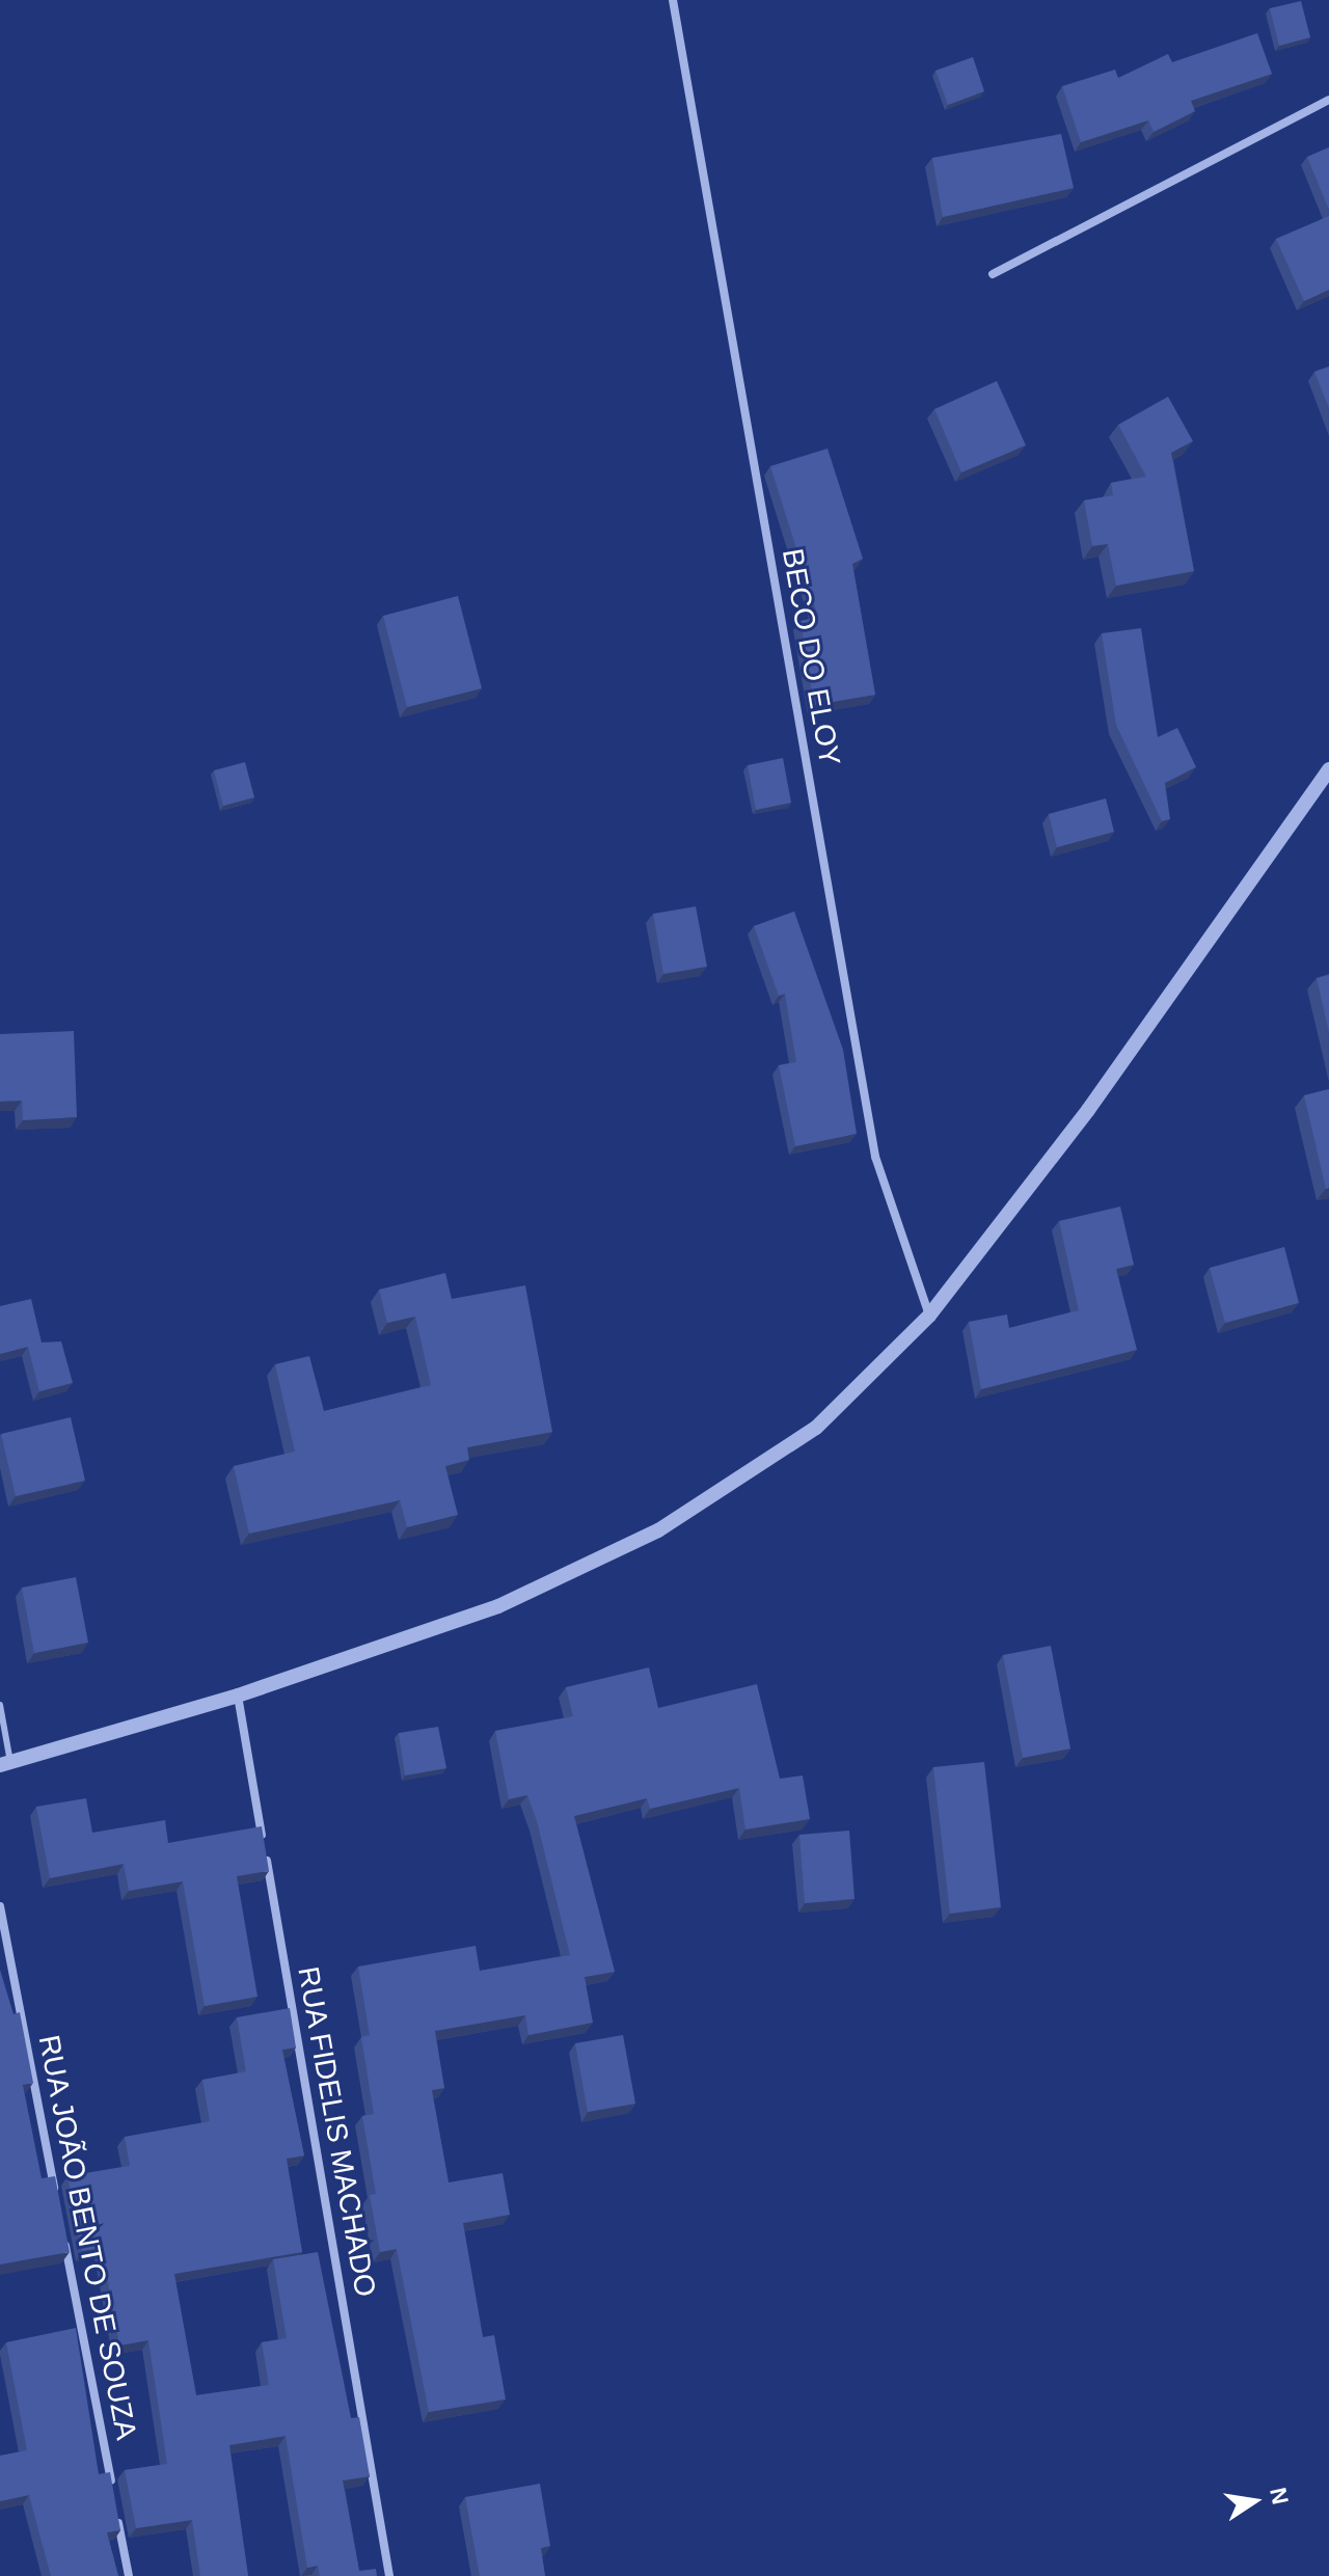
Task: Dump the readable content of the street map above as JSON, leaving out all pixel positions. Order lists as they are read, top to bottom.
{
  "streets": {
    "street": ["BECO DO ELOY", "RUA FIDELIS MACHADO", "RUA JOÃO BENTO DE SOUZA"]
  },
  "north": "right"
}
